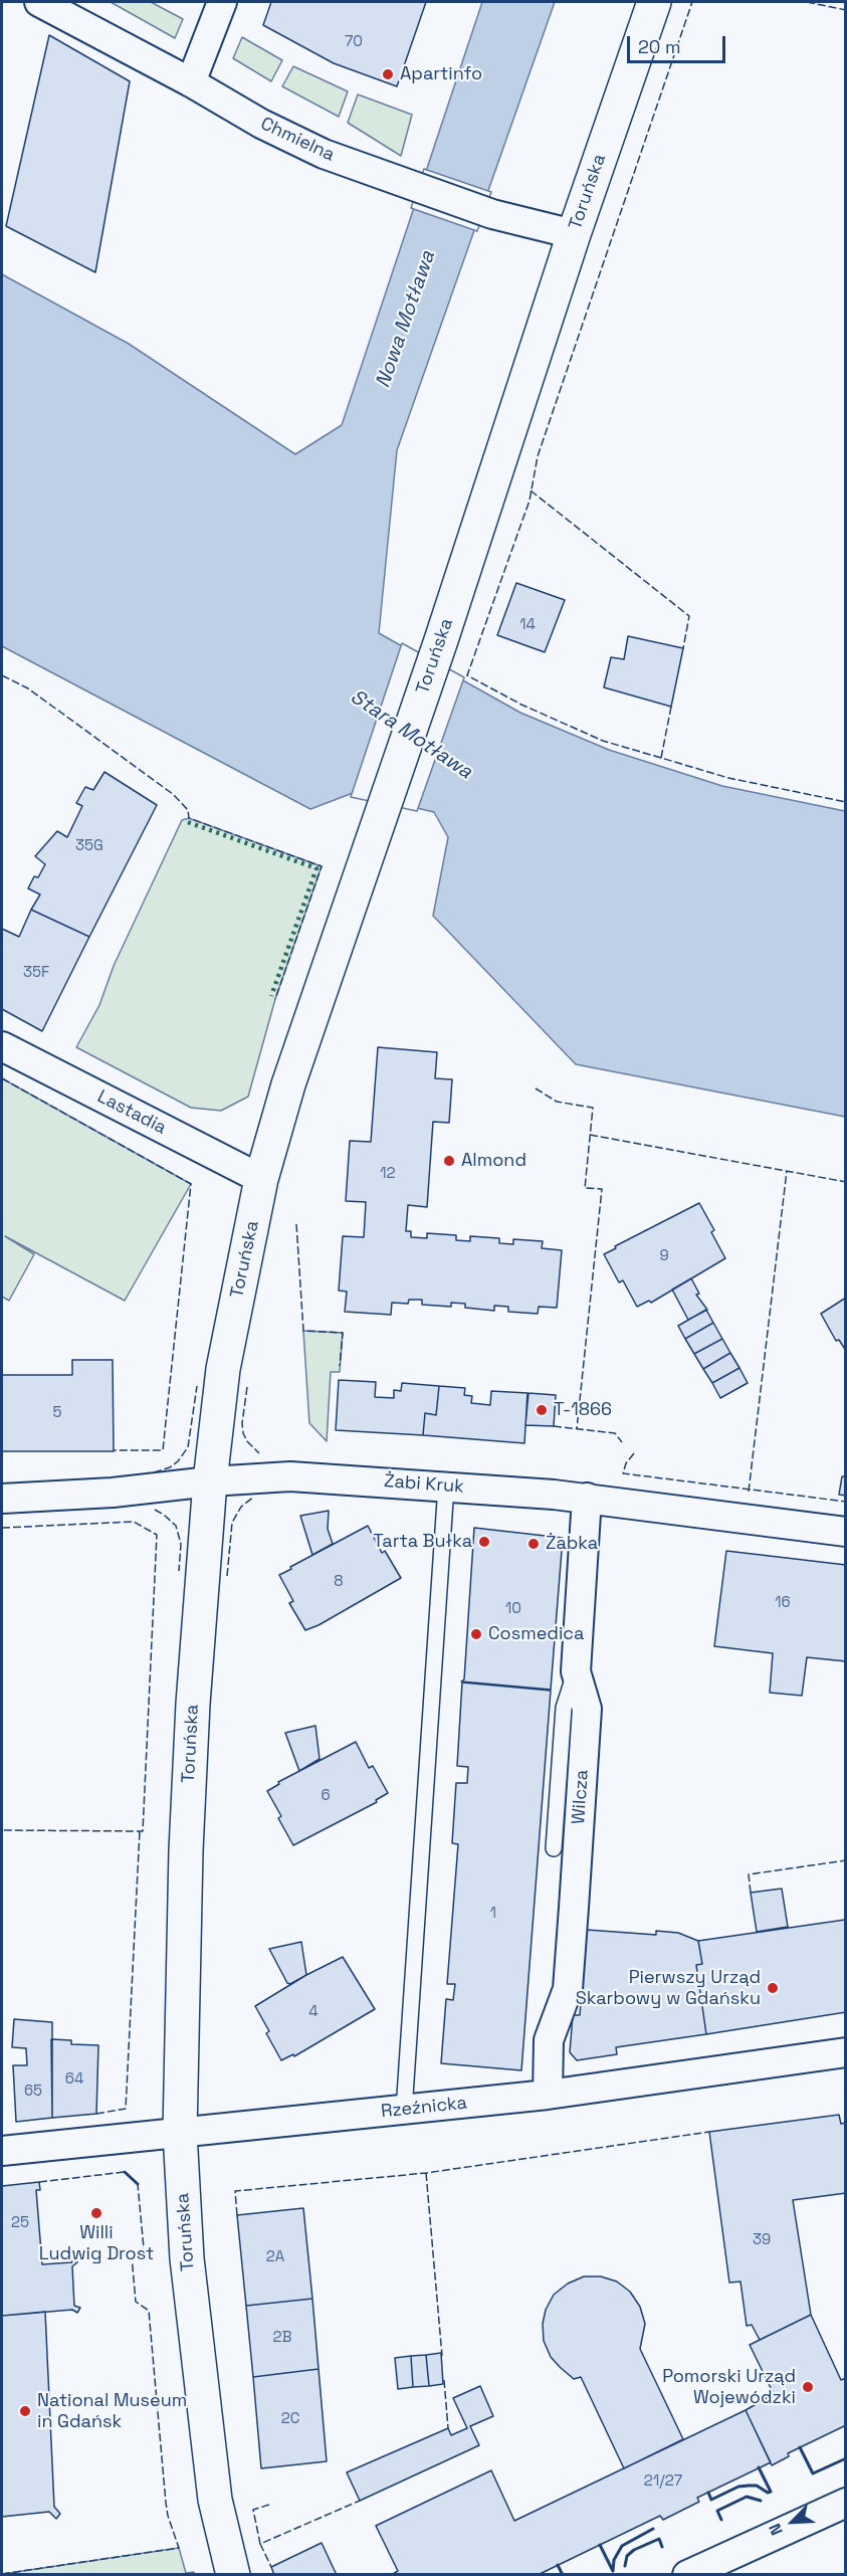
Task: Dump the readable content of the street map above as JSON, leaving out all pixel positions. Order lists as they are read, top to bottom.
{
  "streets": {
    "street": [
      "Chmielna",
      "Toruńska",
      "Lastadia",
      "Żabi Kruk",
      "Wilcza",
      "Rzeźnicka"
    ]
  },
  "crossings": [
    ["Chmielna", "Toruńska"],
    ["Toruńska", "Lastadia"],
    ["Toruńska", "Żabi Kruk"],
    ["Toruńska", "Rzeźnicka"],
    ["Żabi Kruk", "Wilcza"],
    ["Wilcza", "Rzeźnicka"]
  ],
  "water": ["Nowa Motława", "Stara Motława"],
  "places": [
    "Apartinfo",
    "Almond",
    "T-1866",
    "Tarta Bułka",
    "Żabka",
    "Cosmedica",
    "Pierwszy Urząd Skarbowy w Gdańsku",
    "Willi Ludwig Drost",
    "Pomorski Urząd Wojewódzki",
    "National Museum in Gdańsk"
  ],
  "house_numbers": [
    "70",
    "14",
    "35G",
    "35F",
    "12",
    "9",
    "5",
    "8",
    "16",
    "10",
    "6",
    "1",
    "4",
    "64",
    "65",
    "25",
    "39",
    "2A",
    "2B",
    "2C",
    "21/27"
  ],
  "scale_bar": "20 m",
  "north": "bottom left"
}
